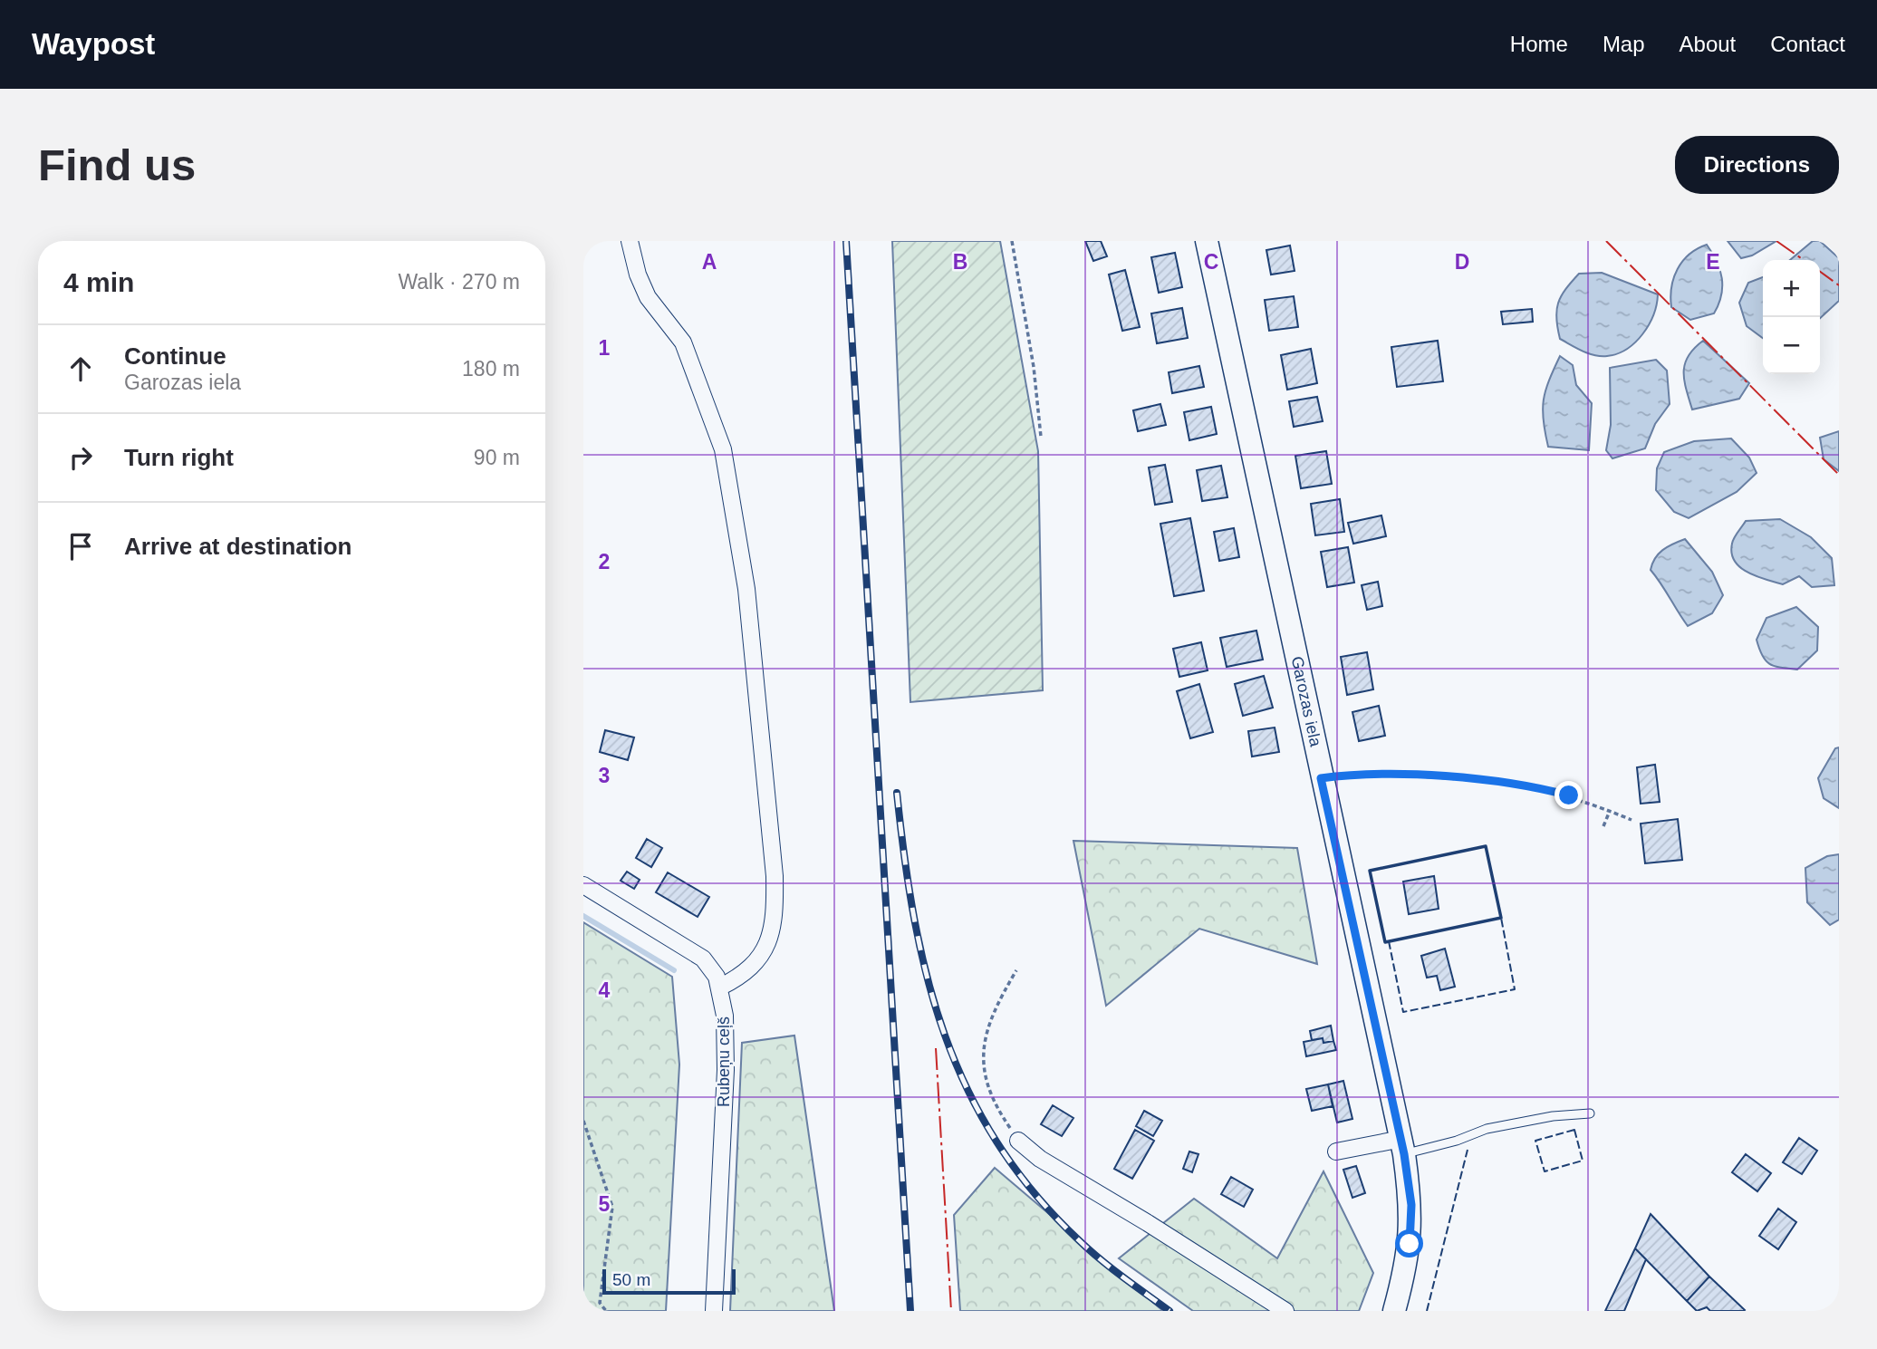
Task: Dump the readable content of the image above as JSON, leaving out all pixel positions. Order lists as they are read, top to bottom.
{
  "streets": {
    "main road": ["Garozas iela"],
    "street": ["Rubeņu ceļš"]
  },
  "scale_bar": "50 m",
  "page": {
    "header": "Waypost",
    "nav": [
      "Home",
      "Map",
      "About",
      "Contact"
    ],
    "buttons": "Directions",
    "title": "Find us",
    "heading": ["4 min", "Walk · 270 m"],
    "map_buttons": ["+", "−"],
    "list": [
      ["Continue", "Garozas iela", "180 m"],
      ["Turn right", "90 m"],
      "Arrive at destination"
    ],
    "scale": "50 m"
  },
  "grid": {
    "columns": [
      "A",
      "B",
      "C",
      "D",
      "E"
    ],
    "rows": [
      "1",
      "2",
      "3",
      "4",
      "5"
    ]
  }
}
